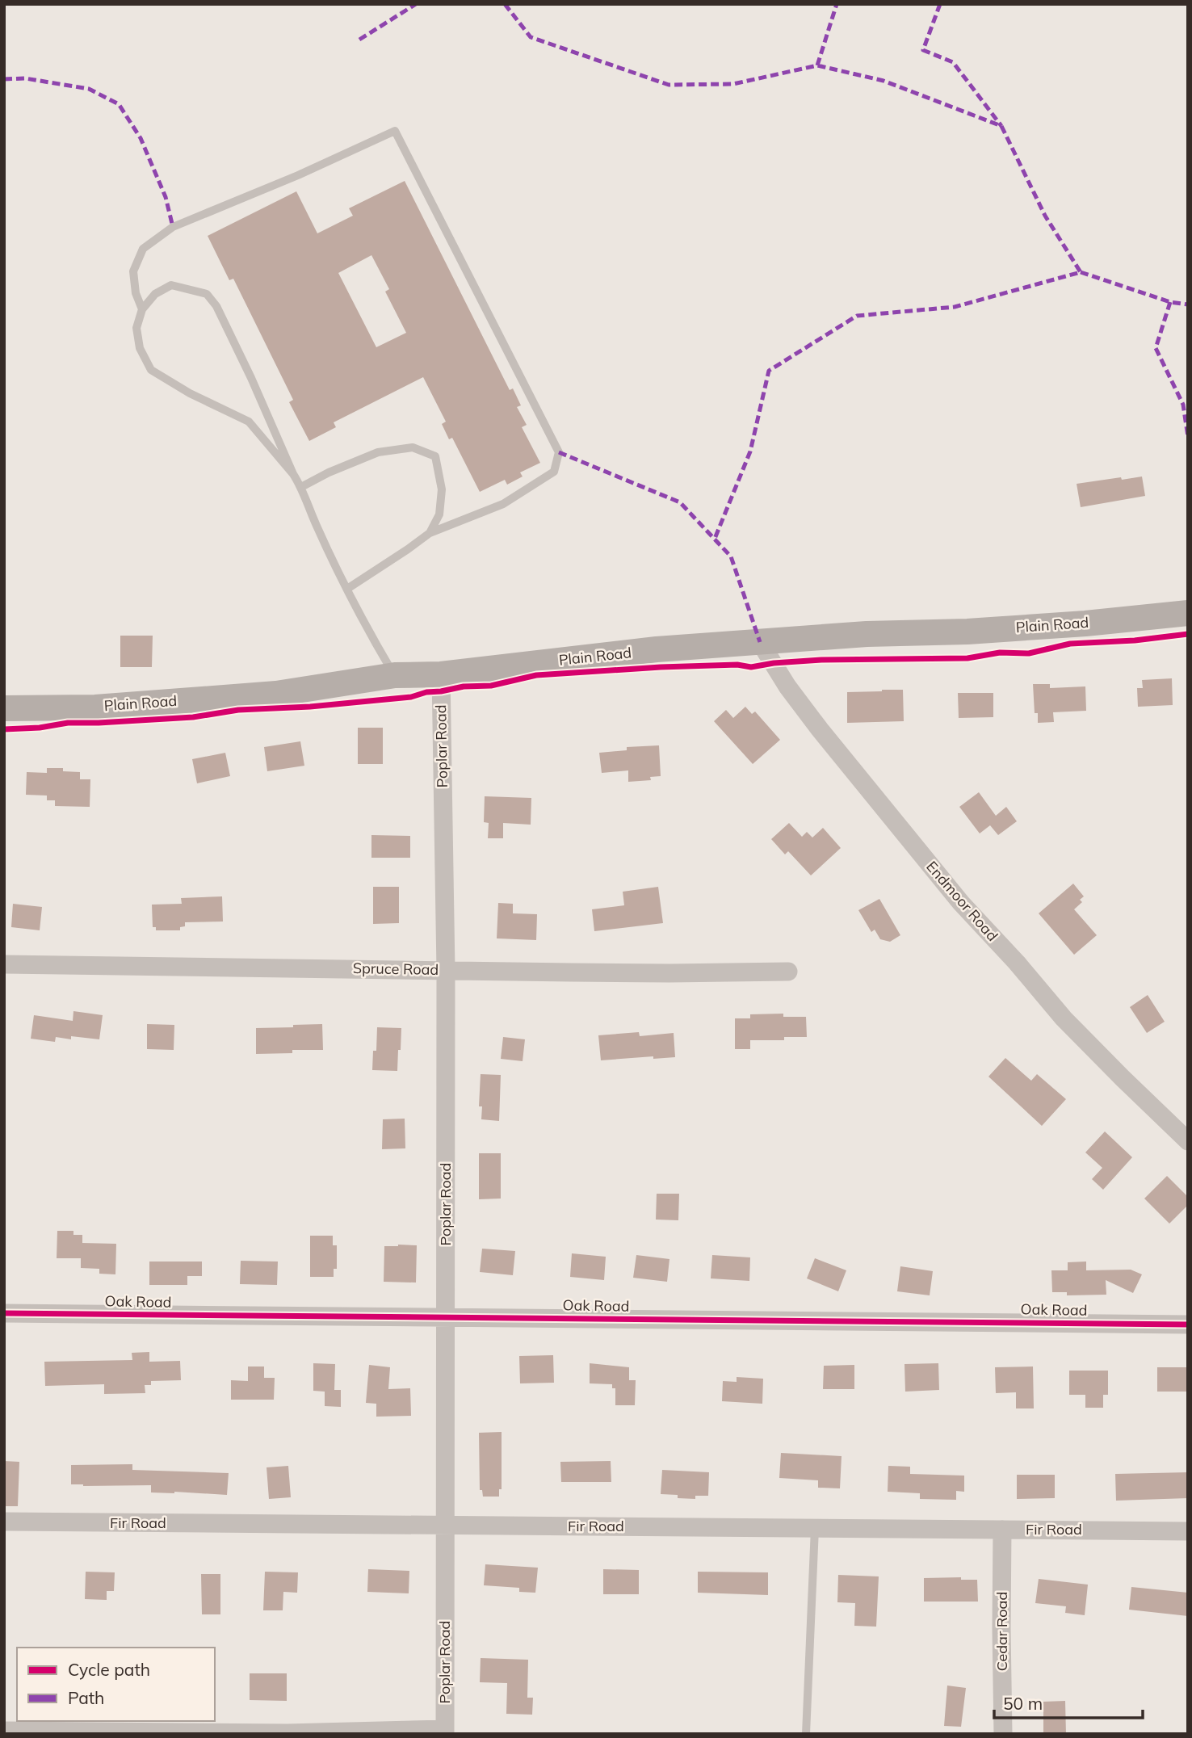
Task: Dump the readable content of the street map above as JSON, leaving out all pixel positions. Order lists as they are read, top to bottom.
{
  "streets": {
    "main road": ["Plain Road"],
    "street": [
      "Poplar Road",
      "Endmoor Road",
      "Spruce Road",
      "Oak Road",
      "Fir Road",
      "Cedar Road"
    ]
  },
  "crossings": [
    ["Plain Road", "Poplar Road"],
    ["Plain Road", "Endmoor Road"],
    ["Poplar Road", "Spruce Road"],
    ["Poplar Road", "Oak Road"],
    ["Poplar Road", "Fir Road"],
    ["Fir Road", "Cedar Road"]
  ],
  "legend": ["Cycle path", "Path"],
  "scale_bar": "50 m"
}
